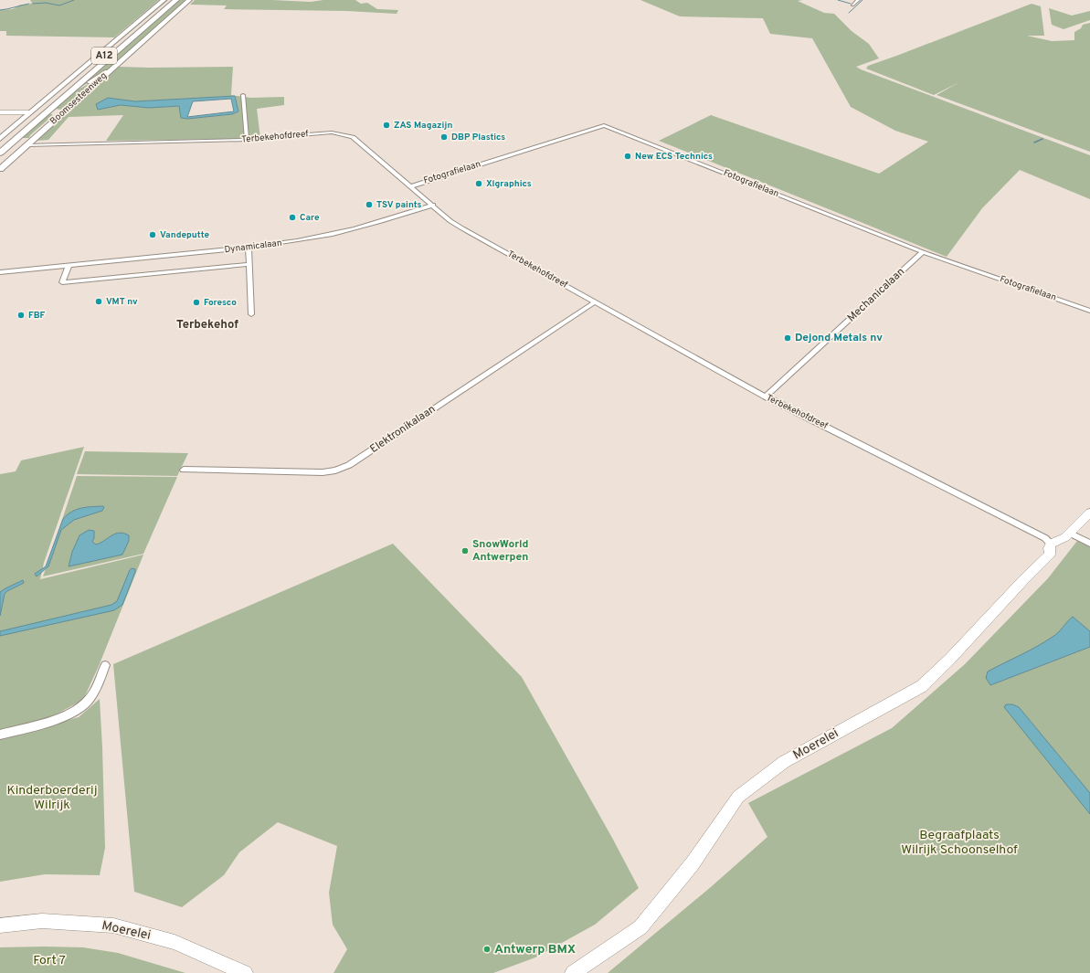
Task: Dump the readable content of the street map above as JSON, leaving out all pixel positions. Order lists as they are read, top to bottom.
{
  "streets": {
    "highway": ["A12"],
    "main road": ["Boomsesteenweg", "Terbekehofdreef"],
    "street": [
      "Fotografielaan",
      "Dynamicalaan",
      "Mechanicalaan",
      "Elektronikalaan",
      "Moerelei"
    ]
  },
  "crossings": [
    ["A12", "Terbekehofdreef"],
    ["Boomsesteenweg", "Terbekehofdreef"],
    ["Terbekehofdreef", "Fotografielaan"],
    ["Terbekehofdreef", "Dynamicalaan"],
    ["Terbekehofdreef", "Mechanicalaan"],
    ["Terbekehofdreef", "Elektronikalaan"],
    ["Terbekehofdreef", "Moerelei"],
    ["Fotografielaan", "Mechanicalaan"]
  ],
  "districts": ["Terbekehof"],
  "parks": ["Kinderboerderij Wilrijk", "Begraafplaats Wilrijk Schoonselhof", "Fort 7"],
  "places": [
    "ZAS Magazijn",
    "DBP Plastics",
    "New ECS Technics",
    "Xlgraphics",
    "TSV paints",
    "Care",
    "Vandeputte",
    "VMT nv",
    "Foresco",
    "FBF",
    "Dejond Metals nv",
    "SnowWorld Antwerpen",
    "Antwerp BMX"
  ]
}
